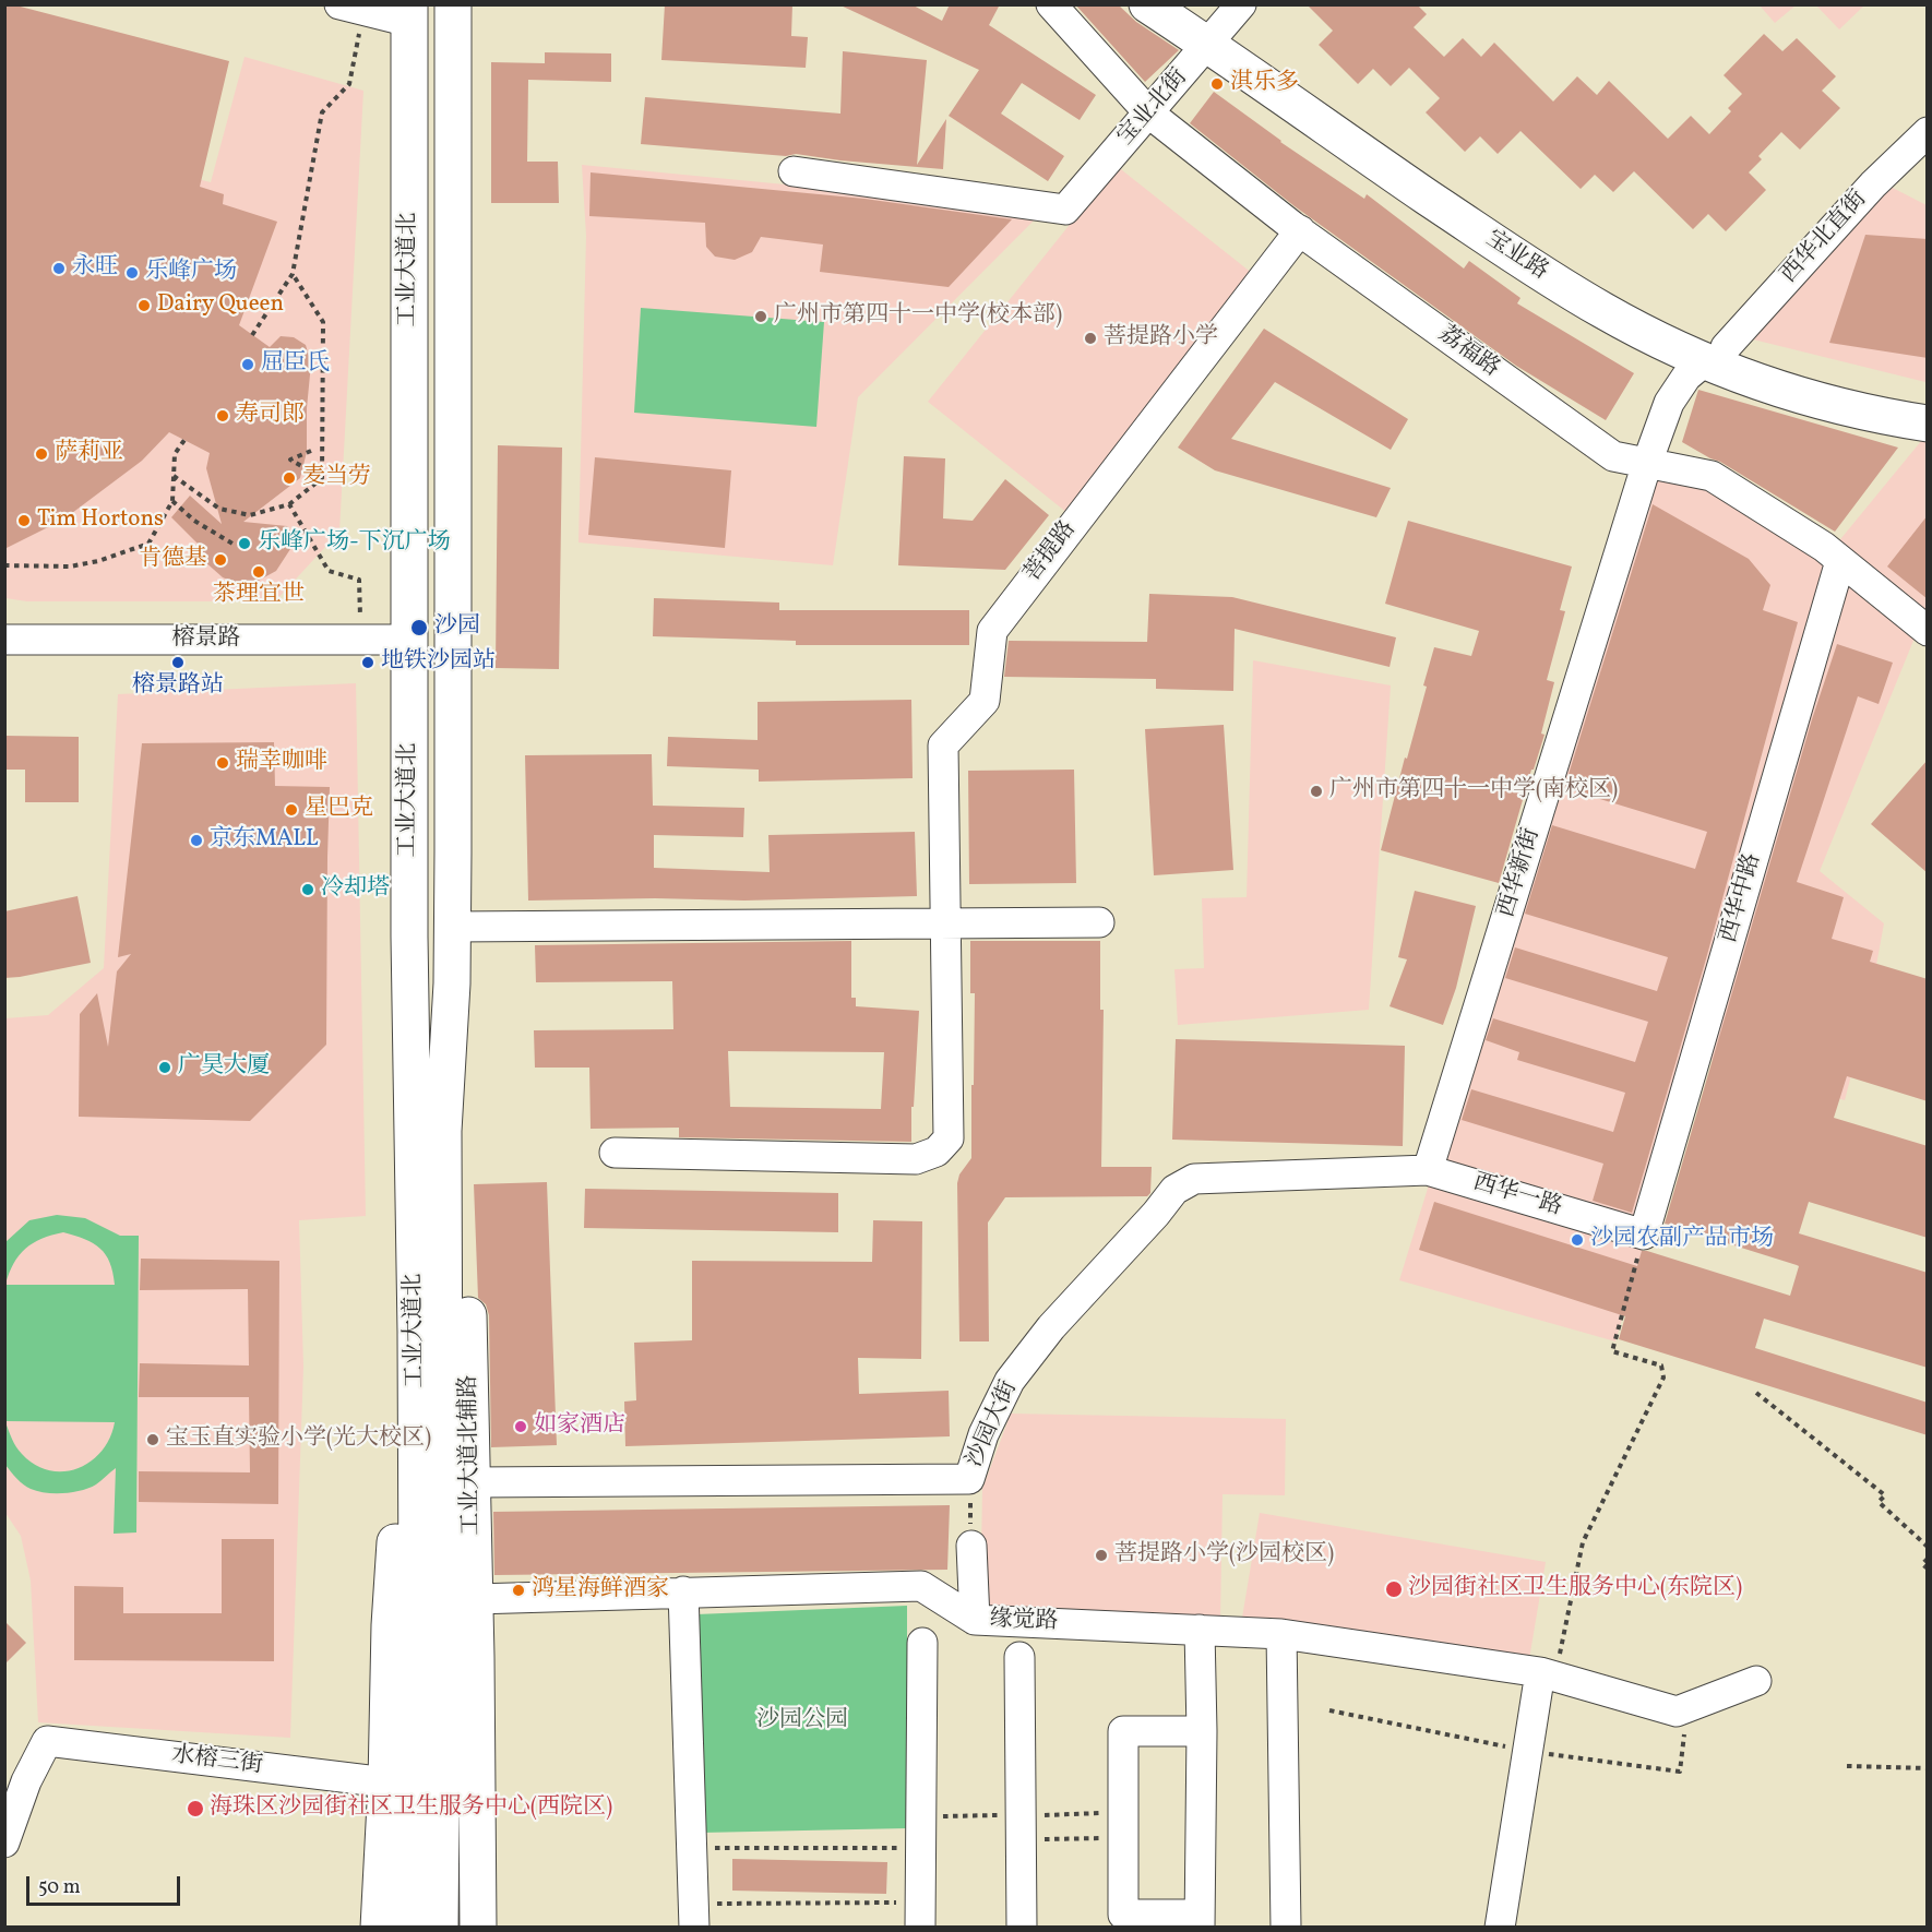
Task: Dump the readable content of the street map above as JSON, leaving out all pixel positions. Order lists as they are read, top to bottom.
{
  "streets": {
    "main road": ["宝业路", "工业大道北", "工业大道北辅路"],
    "street": [
      "宝业北街",
      "西华北直街",
      "荔福路",
      "菩提路",
      "榕景路",
      "西华新街",
      "西华中路",
      "西华一路",
      "沙园大街",
      "缘觉路",
      "水榕三街"
    ]
  },
  "crossings": [
    ["宝业北街", "宝业路"],
    ["宝业北街", "荔福路"],
    ["西华北直街", "宝业路"],
    ["西华北直街", "荔福路"],
    ["西华北直街", "西华新街"],
    ["工业大道北", "榕景路"],
    ["工业大道北", "工业大道北辅路"],
    ["荔福路", "菩提路"],
    ["荔福路", "西华新街"],
    ["荔福路", "西华中路"],
    ["西华新街", "西华一路"],
    ["西华新街", "沙园大街"],
    ["西华中路", "西华一路"],
    ["西华一路", "沙园大街"],
    ["沙园大街", "工业大道北辅路"],
    ["工业大道北辅路", "缘觉路"]
  ],
  "parks": ["沙园公园"],
  "places": [
    "淇乐多",
    "永旺",
    "乐峰广场",
    "Dairy Queen",
    "广州市第四十一中学(校本部)",
    "菩提路小学",
    "屈臣氏",
    "寿司郎",
    "萨莉亚",
    "麦当劳",
    "Tim Hortons",
    "乐峰广场-下沉广场",
    "肯德基",
    "茶理宜世",
    "沙园",
    "榕景路站",
    "地铁沙园站",
    "瑞幸咖啡",
    "广州市第四十一中学(南校区)",
    "星巴克",
    "京东MALL",
    "冷却塔",
    "广昊大厦",
    "沙园农副产品市场",
    "如家酒店",
    "宝玉直实验小学(光大校区)",
    "菩提路小学(沙园校区)",
    "沙园街社区卫生服务中心(东院区)",
    "鸿星海鲜酒家",
    "海珠区沙园街社区卫生服务中心(西院区)"
  ],
  "scale_bar": "50 m"
}
